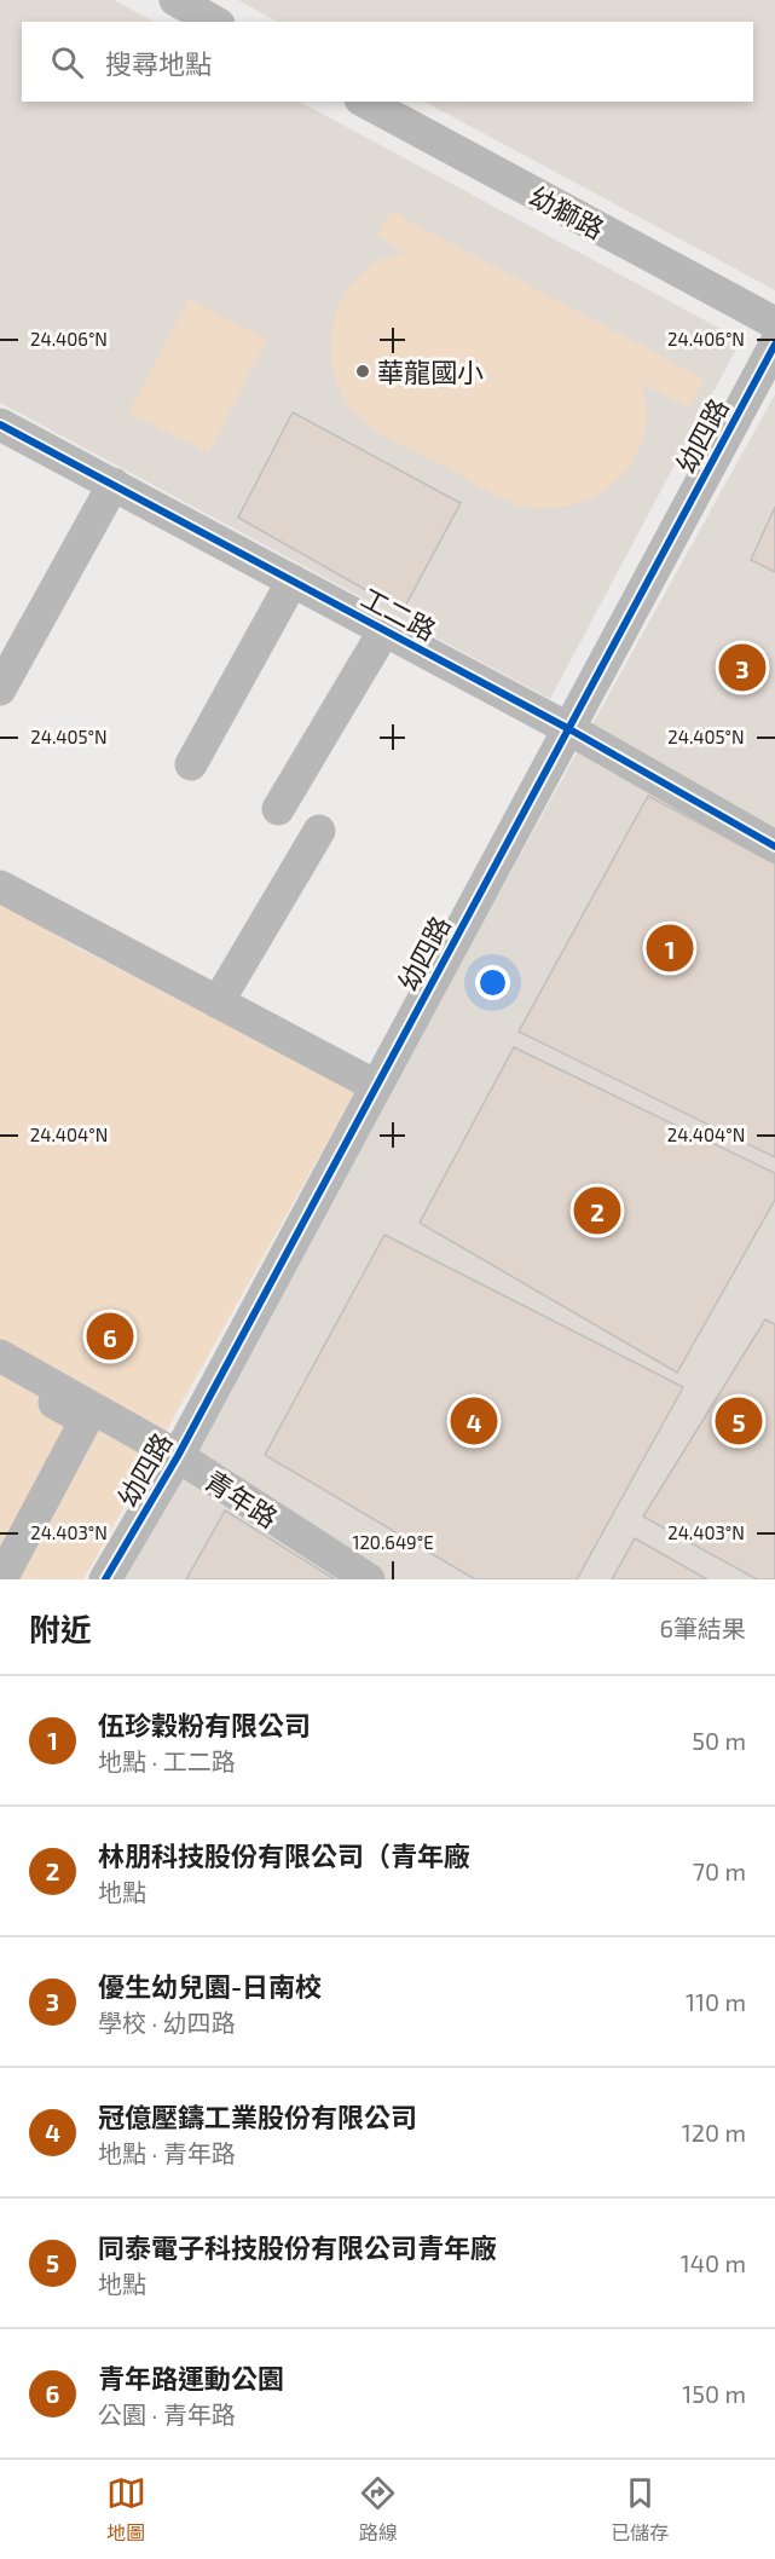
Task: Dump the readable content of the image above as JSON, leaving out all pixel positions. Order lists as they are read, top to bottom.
{
  "streets": {
    "street": [
      "幼獅路",
      "幼四路",
      "工二路",
      "青年路"
    ]
  },
  "crossings": [
    ["幼四路", "工二路"],
    ["幼四路", "青年路"]
  ],
  "places": ["華龍國小"],
  "page": {
    "search": "搜尋地點",
    "pins": [
      "3",
      "1",
      "2",
      "6",
      "4",
      "5"
    ],
    "heading": ["附近", "6筆結果"],
    "list": [
      {
        "mark": "1",
        "name": "伍珍穀粉有限公司",
        "note": "地點 · 工二路",
        "value": "50 m"
      },
      {
        "mark": "2",
        "name": "林朋科技股份有限公司（青年廠",
        "note": "地點",
        "value": "70 m"
      },
      {
        "mark": "3",
        "name": "優生幼兒園-日南校",
        "note": "學校 · 幼四路",
        "value": "110 m"
      },
      {
        "mark": "4",
        "name": "冠億壓鑄工業股份有限公司",
        "note": "地點 · 青年路",
        "value": "120 m"
      },
      {
        "mark": "5",
        "name": "同泰電子科技股份有限公司青年廠",
        "note": "地點",
        "value": "140 m"
      },
      {
        "mark": "6",
        "name": "青年路運動公園",
        "note": "公園 · 青年路",
        "value": "150 m"
      }
    ],
    "nav": ["地圖", "路線", "已儲存"]
  },
  "coordinates": [
    "24.406°N",
    "24.405°N",
    "24.404°N",
    "24.403°N",
    "120.649°E"
  ]
}
